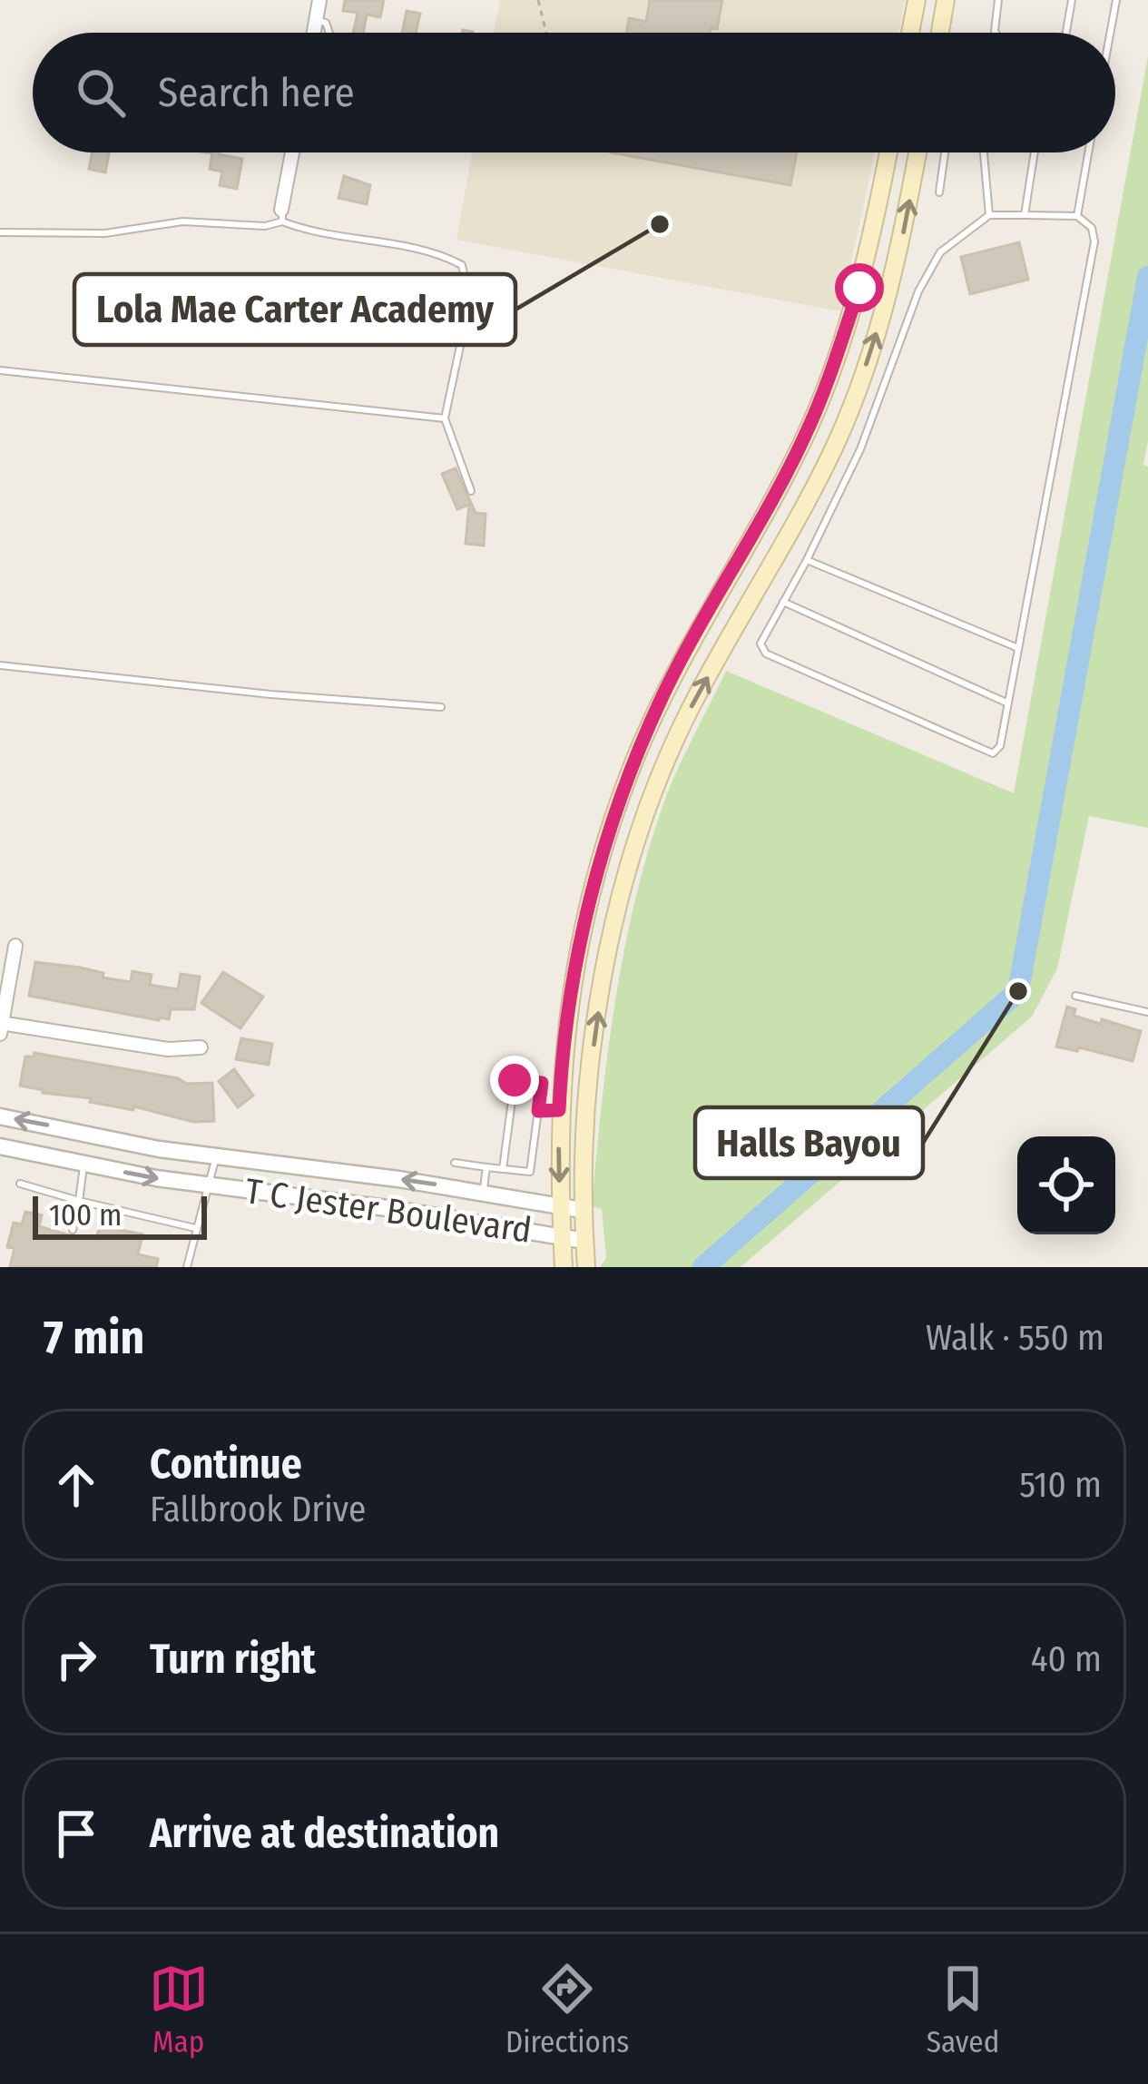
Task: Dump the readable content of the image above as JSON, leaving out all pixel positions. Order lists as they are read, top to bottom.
{
  "streets": {
    "street": ["T C Jester Boulevard"]
  },
  "places": ["Lola Mae Carter Academy", "Halls Bayou"],
  "scale_bar": "100 m",
  "page": {
    "search": "Search here",
    "scale": "100 m",
    "heading": ["7 min", "Walk · 550 m"],
    "list": [
      ["Continue", "Fallbrook Drive", "510 m"],
      ["Turn right", "40 m"],
      "Arrive at destination"
    ],
    "nav": ["Map", "Directions", "Saved"]
  }
}
